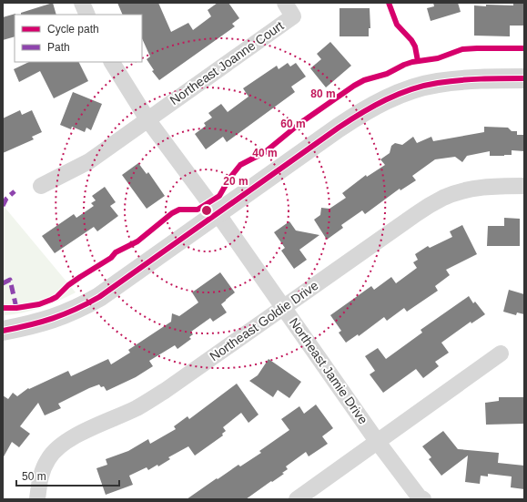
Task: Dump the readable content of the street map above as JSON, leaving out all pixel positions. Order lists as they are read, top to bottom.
{
  "streets": {
    "street": ["Northeast Joanne Court", "Northeast Goldie Drive", "Northeast Jamie Drive"]
  },
  "crossings": [
    ["Northeast Joanne Court", "Northeast Jamie Drive"],
    ["Northeast Goldie Drive", "Northeast Jamie Drive"]
  ],
  "legend": ["Cycle path", "Path"],
  "scale_bar": "50 m",
  "rings": [
    "80 m",
    "60 m",
    "40 m",
    "20 m"
  ]
}
